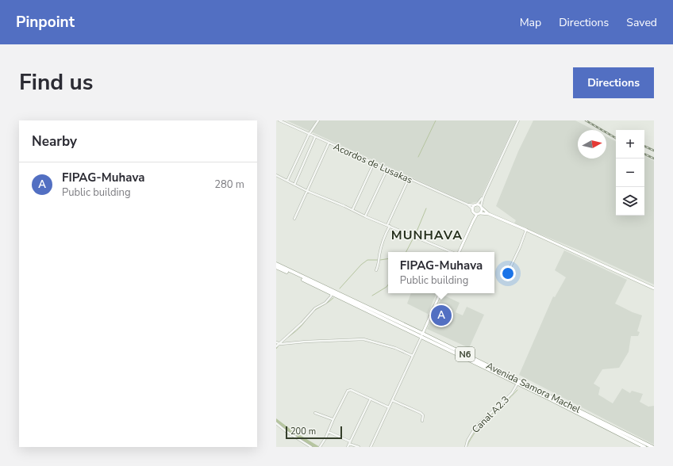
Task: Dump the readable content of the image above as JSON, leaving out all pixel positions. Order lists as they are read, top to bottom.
{
  "streets": {
    "highway": ["N6", "Avenida Samora Machel"],
    "street": ["Acordos de Lusakas", "Canal A2.3"]
  },
  "crossings": [
    ["Avenida Samora Machel", "Canal A2.3"]
  ],
  "districts": ["MUNHAVA"],
  "scale_bar": "200 m",
  "north": "right",
  "page": {
    "header": "Pinpoint",
    "nav": ["Map", "Directions", "Saved"],
    "title": "Find us",
    "buttons": "Directions",
    "heading": "Nearby",
    "map_buttons": ["+", "−"],
    "list": [
      {
        "mark": "A",
        "name": "FIPAG-Muhava",
        "note": "Public building",
        "value": "280 m"
      }
    ],
    "popup": ["FIPAG-Muhava", "Public building"],
    "pins": "A",
    "scale": "200 m"
  }
}
